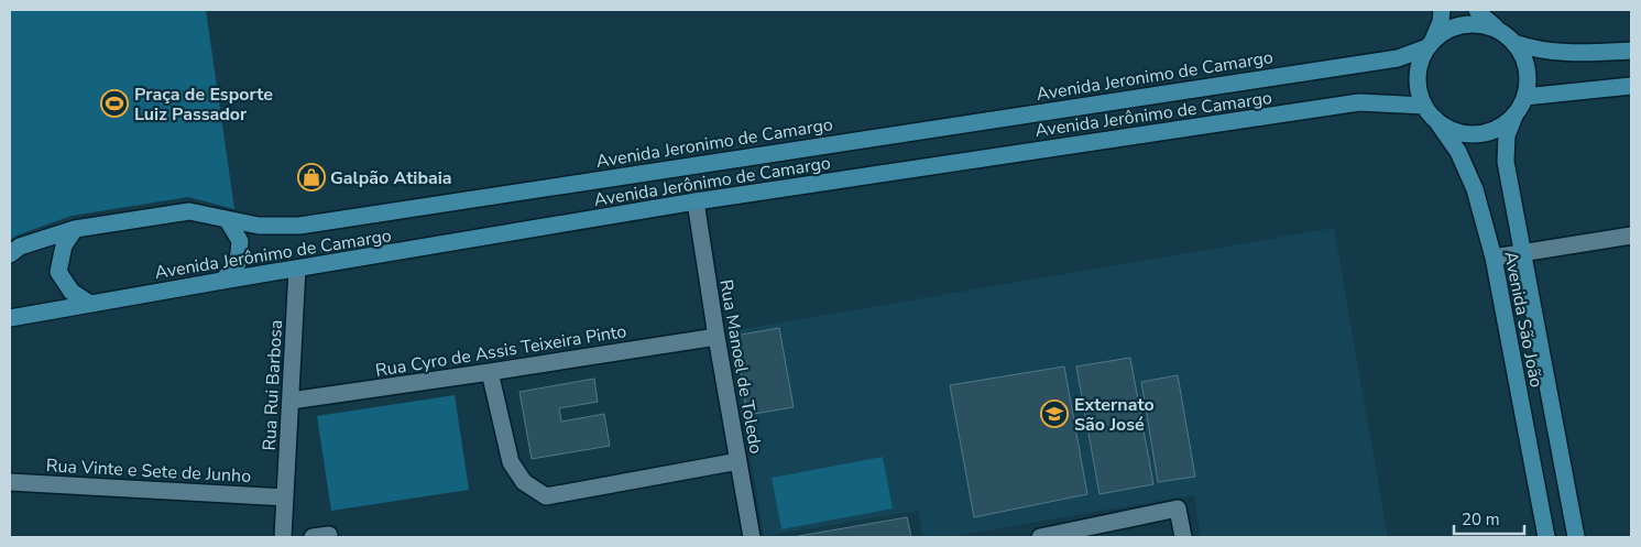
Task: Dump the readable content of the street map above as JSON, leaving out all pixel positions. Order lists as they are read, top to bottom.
{
  "streets": {
    "main road": ["Avenida Jeronimo de Camargo", "Avenida Jerônimo de Camargo", "Avenida São João"],
    "street": [
      "Rua Cyro de Assis Teixeira Pinto",
      "Rua Manoel de Toledo",
      "Rua Rui Barbosa",
      "Rua Vinte e Sete de Junho"
    ]
  },
  "crossings": [
    ["Avenida Jeronimo de Camargo", "Avenida Jerônimo de Camargo"],
    ["Avenida Jeronimo de Camargo", "Avenida São João"],
    ["Avenida Jerônimo de Camargo", "Avenida São João"],
    ["Avenida Jerônimo de Camargo", "Rua Manoel de Toledo"],
    ["Avenida Jerônimo de Camargo", "Rua Rui Barbosa"],
    ["Rua Cyro de Assis Teixeira Pinto", "Rua Manoel de Toledo"],
    ["Rua Cyro de Assis Teixeira Pinto", "Rua Rui Barbosa"],
    ["Rua Rui Barbosa", "Rua Vinte e Sete de Junho"]
  ],
  "places": {
    "sports": ["Praça de Esporte Luiz Passador"],
    "shop": ["Galpão Atibaia"],
    "school or university": ["Externato São José"]
  },
  "scale_bar": "20 m"
}
